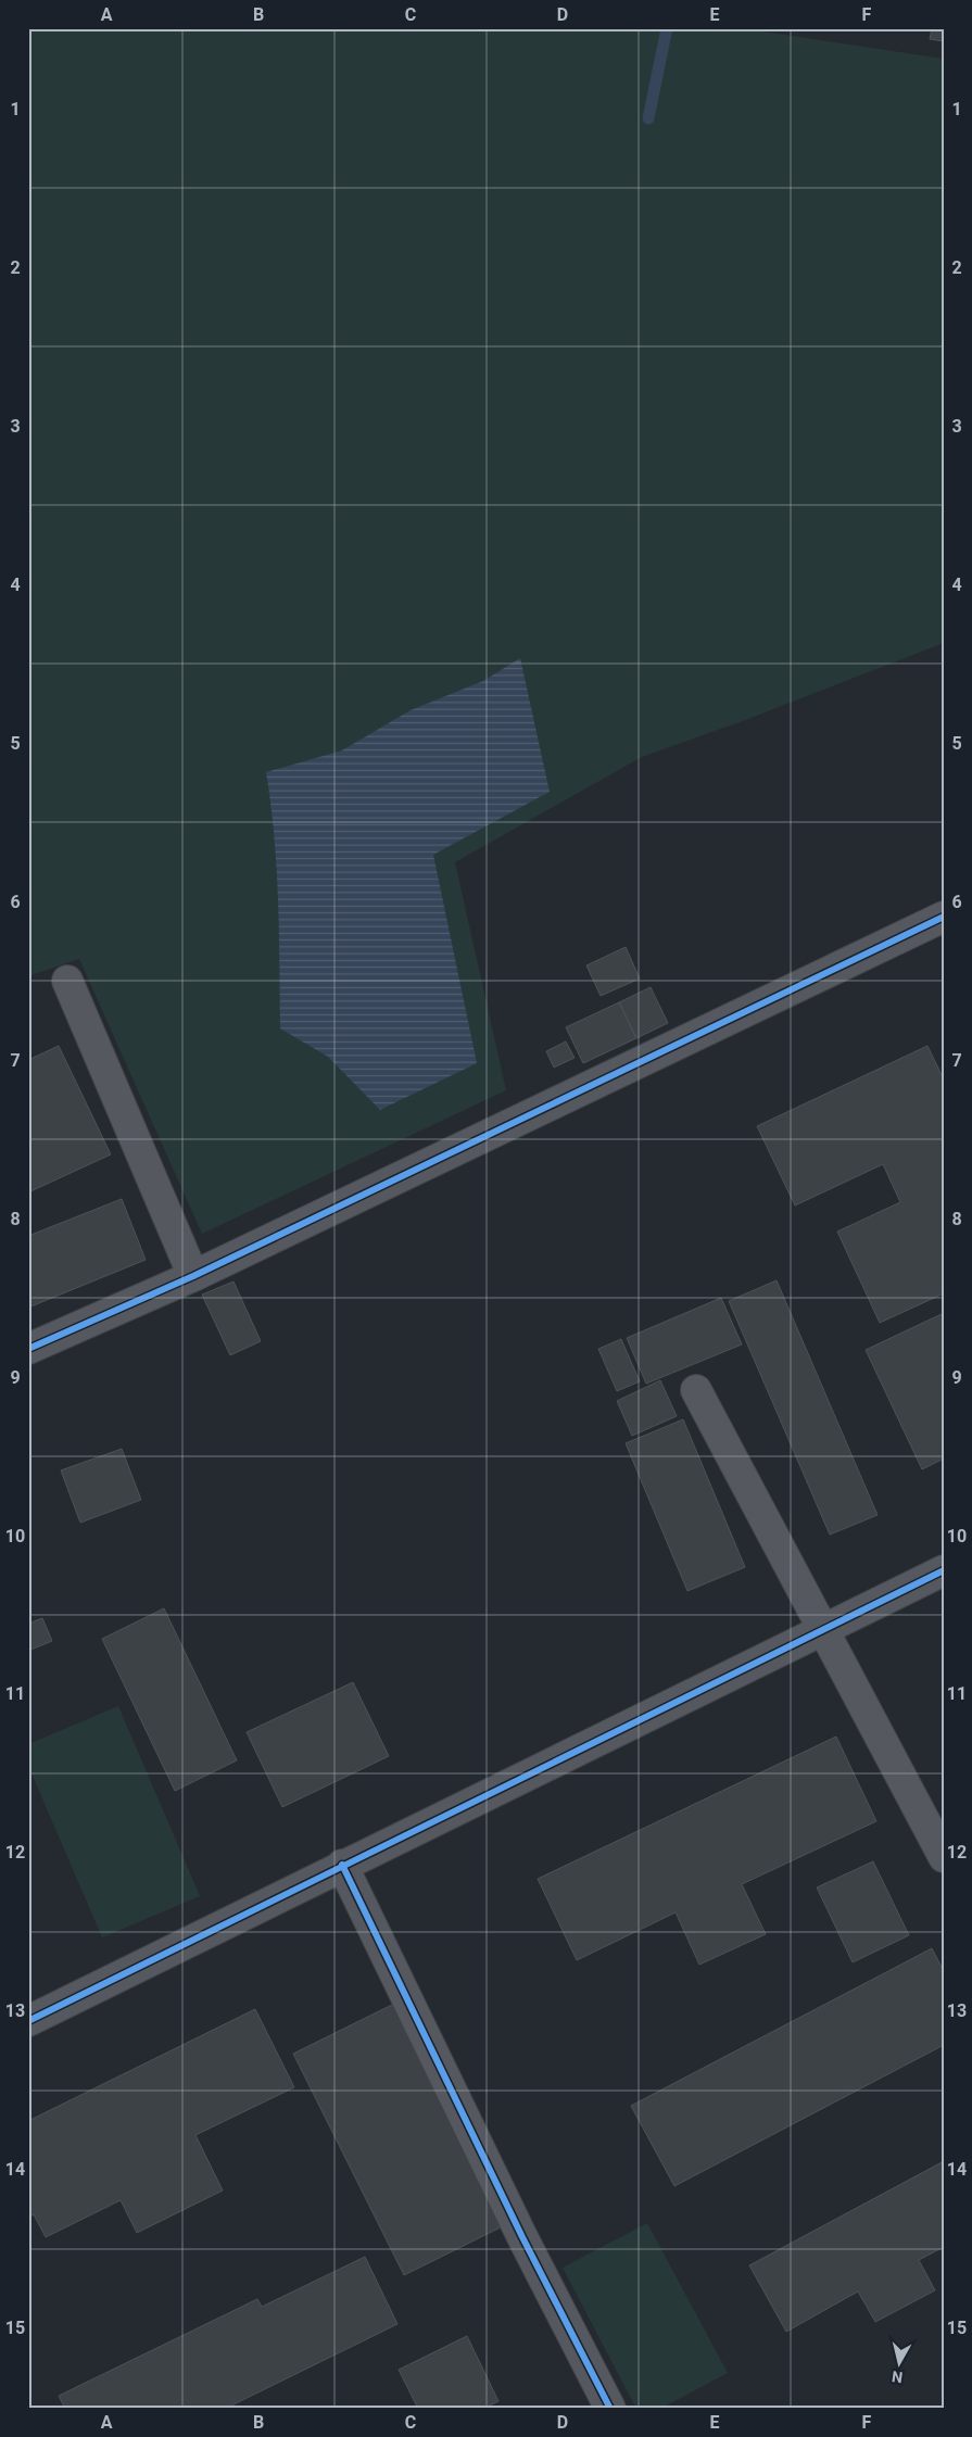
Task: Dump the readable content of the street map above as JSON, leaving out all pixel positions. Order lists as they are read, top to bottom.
{
  "north": "bottom",
  "grid": {
    "columns": [
      "A",
      "B",
      "C",
      "D",
      "E",
      "F"
    ],
    "rows": [
      "1",
      "2",
      "3",
      "4",
      "5",
      "6",
      "7",
      "8",
      "9",
      "10",
      "11",
      "12",
      "13",
      "14",
      "15"
    ]
  }
}
